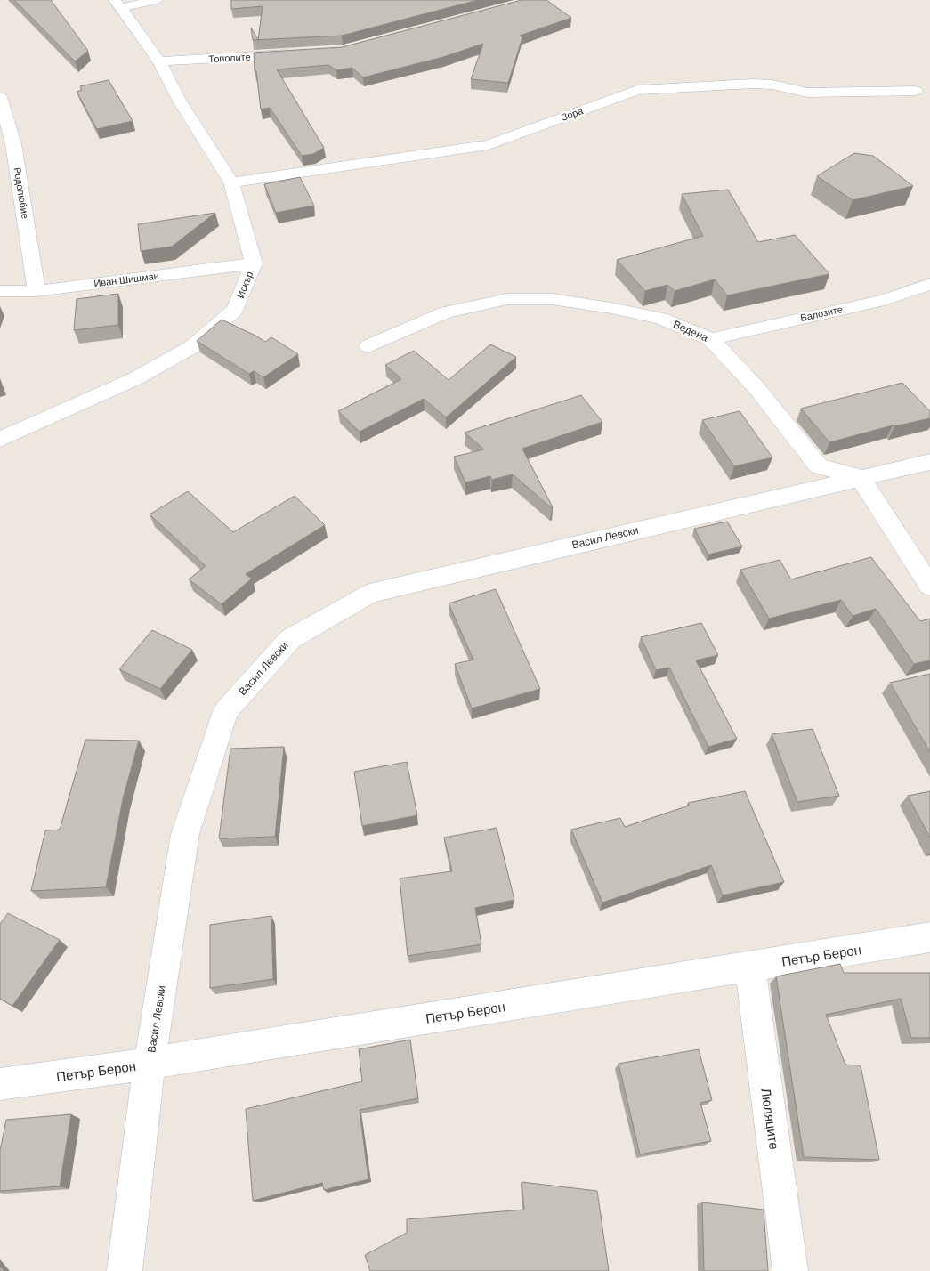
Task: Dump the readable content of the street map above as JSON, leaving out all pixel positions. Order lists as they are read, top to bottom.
{
  "streets": {
    "street": [
      "Тополите",
      "Зора",
      "Родолюбие",
      "Иван Шишман",
      "Искър",
      "Валозите",
      "Ведена",
      "Васил Левски",
      "Петър Берон",
      "Люляците"
    ]
  },
  "crossings": [
    ["Тополите", "Искър"],
    ["Зора", "Искър"],
    ["Родолюбие", "Иван Шишман"],
    ["Иван Шишман", "Искър"],
    ["Валозите", "Ведена"],
    ["Ведена", "Васил Левски"],
    ["Васил Левски", "Петър Берон"],
    ["Петър Берон", "Люляците"]
  ]
}
